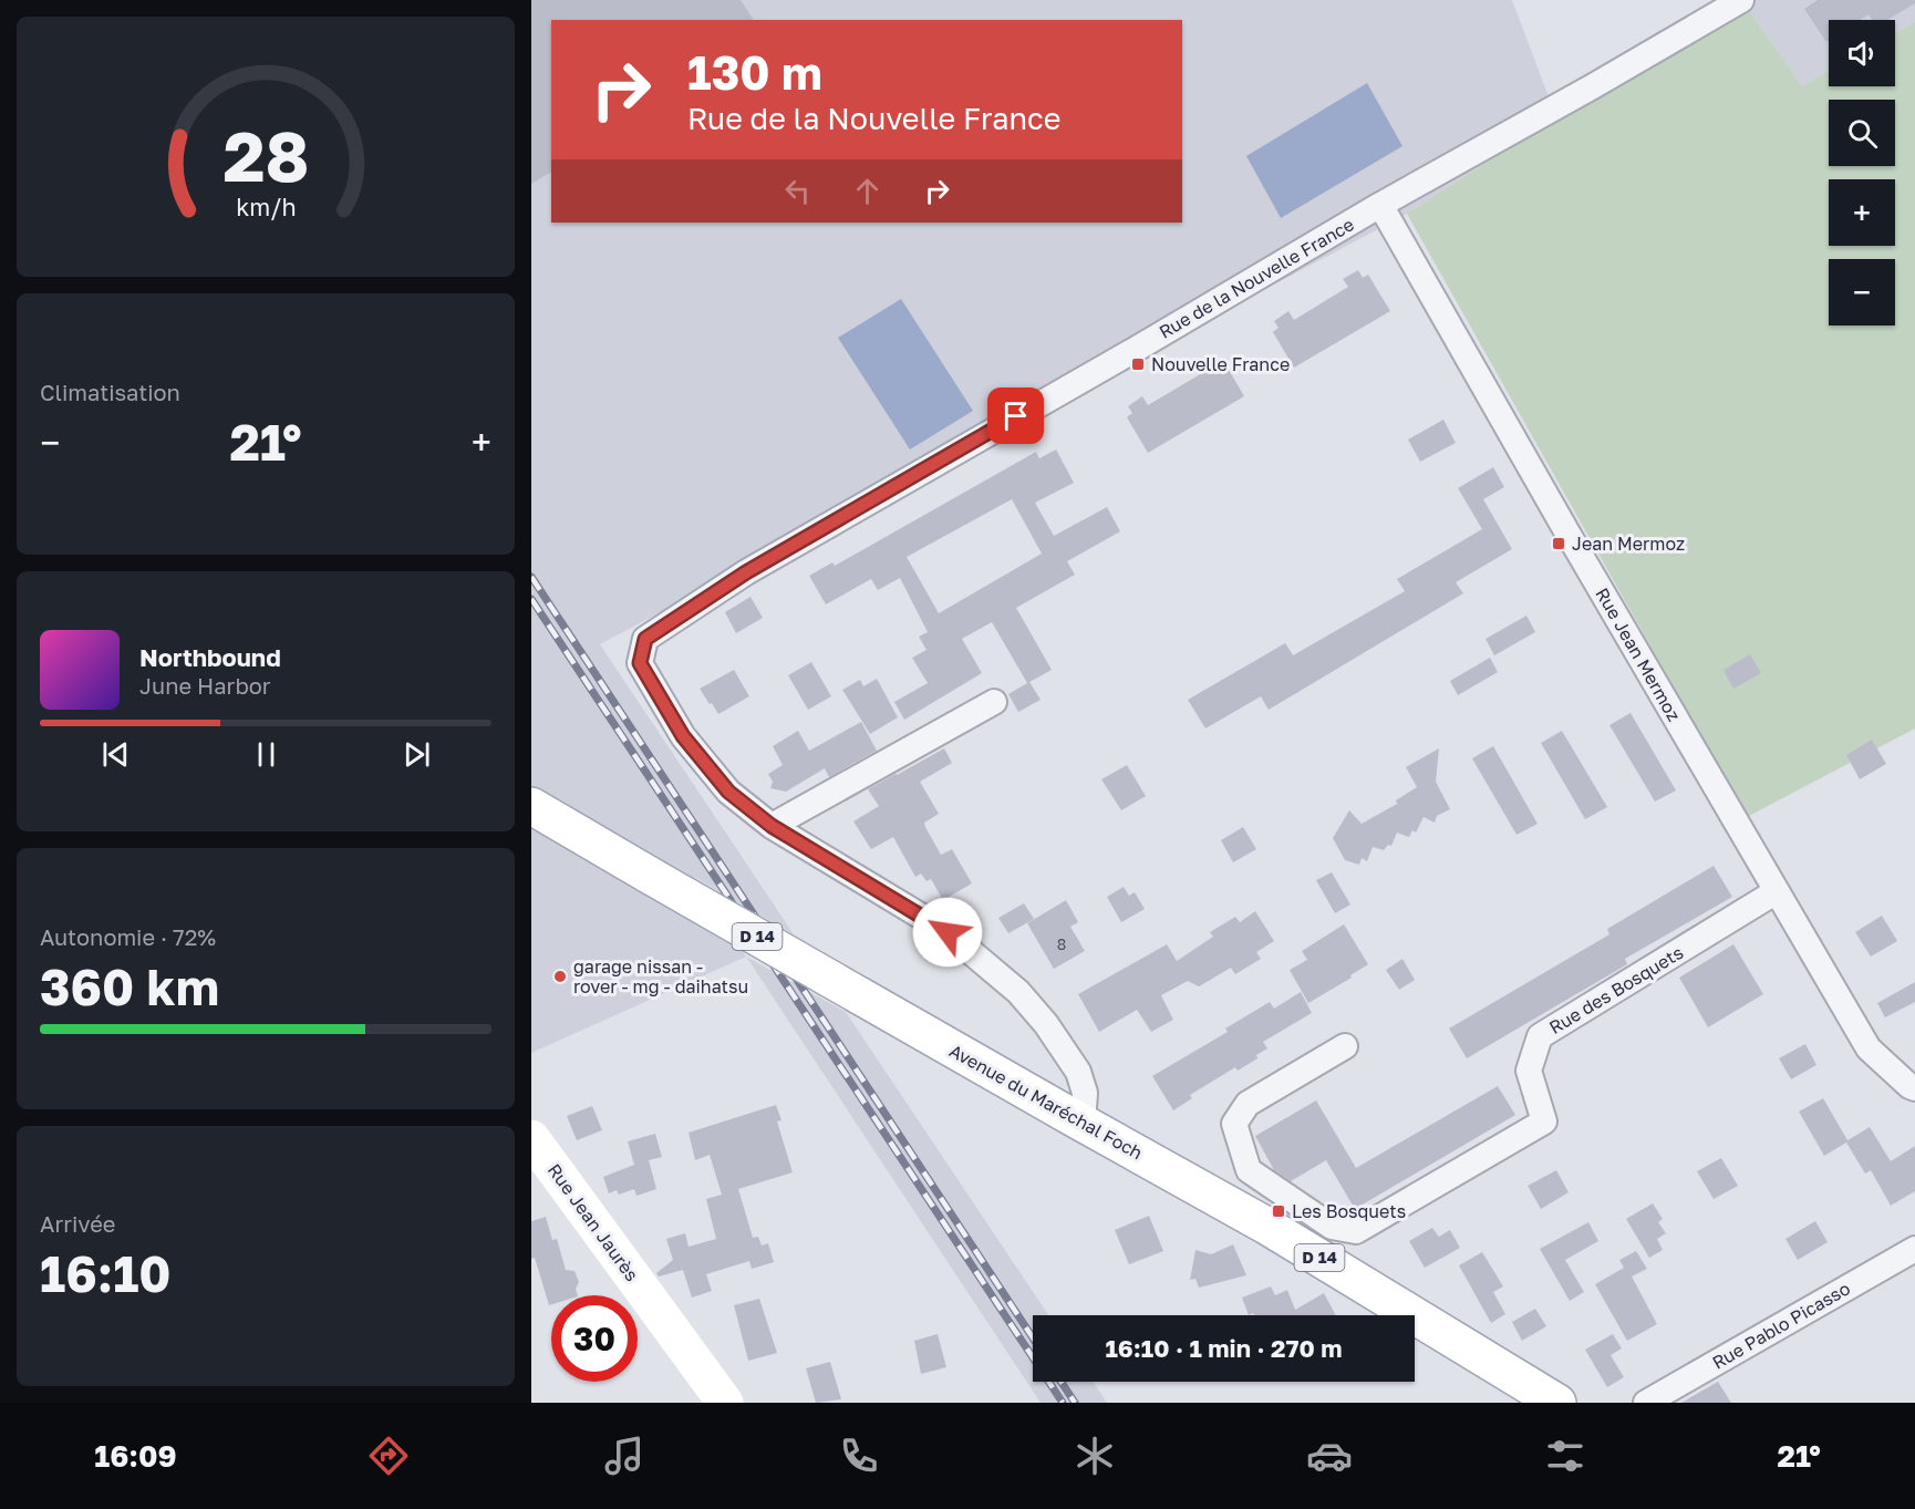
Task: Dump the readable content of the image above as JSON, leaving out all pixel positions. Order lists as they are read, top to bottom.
{
  "streets": {
    "main road": ["D 14", "Avenue du Maréchal Foch", "Rue Jean Jaurès"],
    "street": [
      "Rue de la Nouvelle France",
      "Rue Jean Mermoz",
      "Rue des Bosquets",
      "Rue Pablo Picasso"
    ]
  },
  "crossings": [
    ["Rue de la Nouvelle France", "Rue Jean Mermoz"],
    ["Rue de la Nouvelle France", "Avenue du Maréchal Foch"],
    ["Rue Jean Mermoz", "Rue des Bosquets"]
  ],
  "places": {
    "transit": ["Nouvelle France", "Jean Mermoz", "Les Bosquets"],
    "other": ["garage nissan - rover - mg - daihatsu"]
  },
  "house_numbers": ["8"],
  "page": {
    "map_buttons": ["+", "−"],
    "turn": ["130 m", "Rue de la Nouvelle France"],
    "tile": [
      "Climatisation",
      ["Autonomie · 72%", "360 km"],
      ["Arrivée", "16:10"]
    ],
    "heat": ["−", "21°", "+"],
    "song": ["Northbound", "June Harbor"],
    "limit": "30",
    "trip": "16:10 · 1 min · 270 m",
    "tabs": ["16:09", "21°"],
    "gauge": ["28", "km/h"]
  }
}
